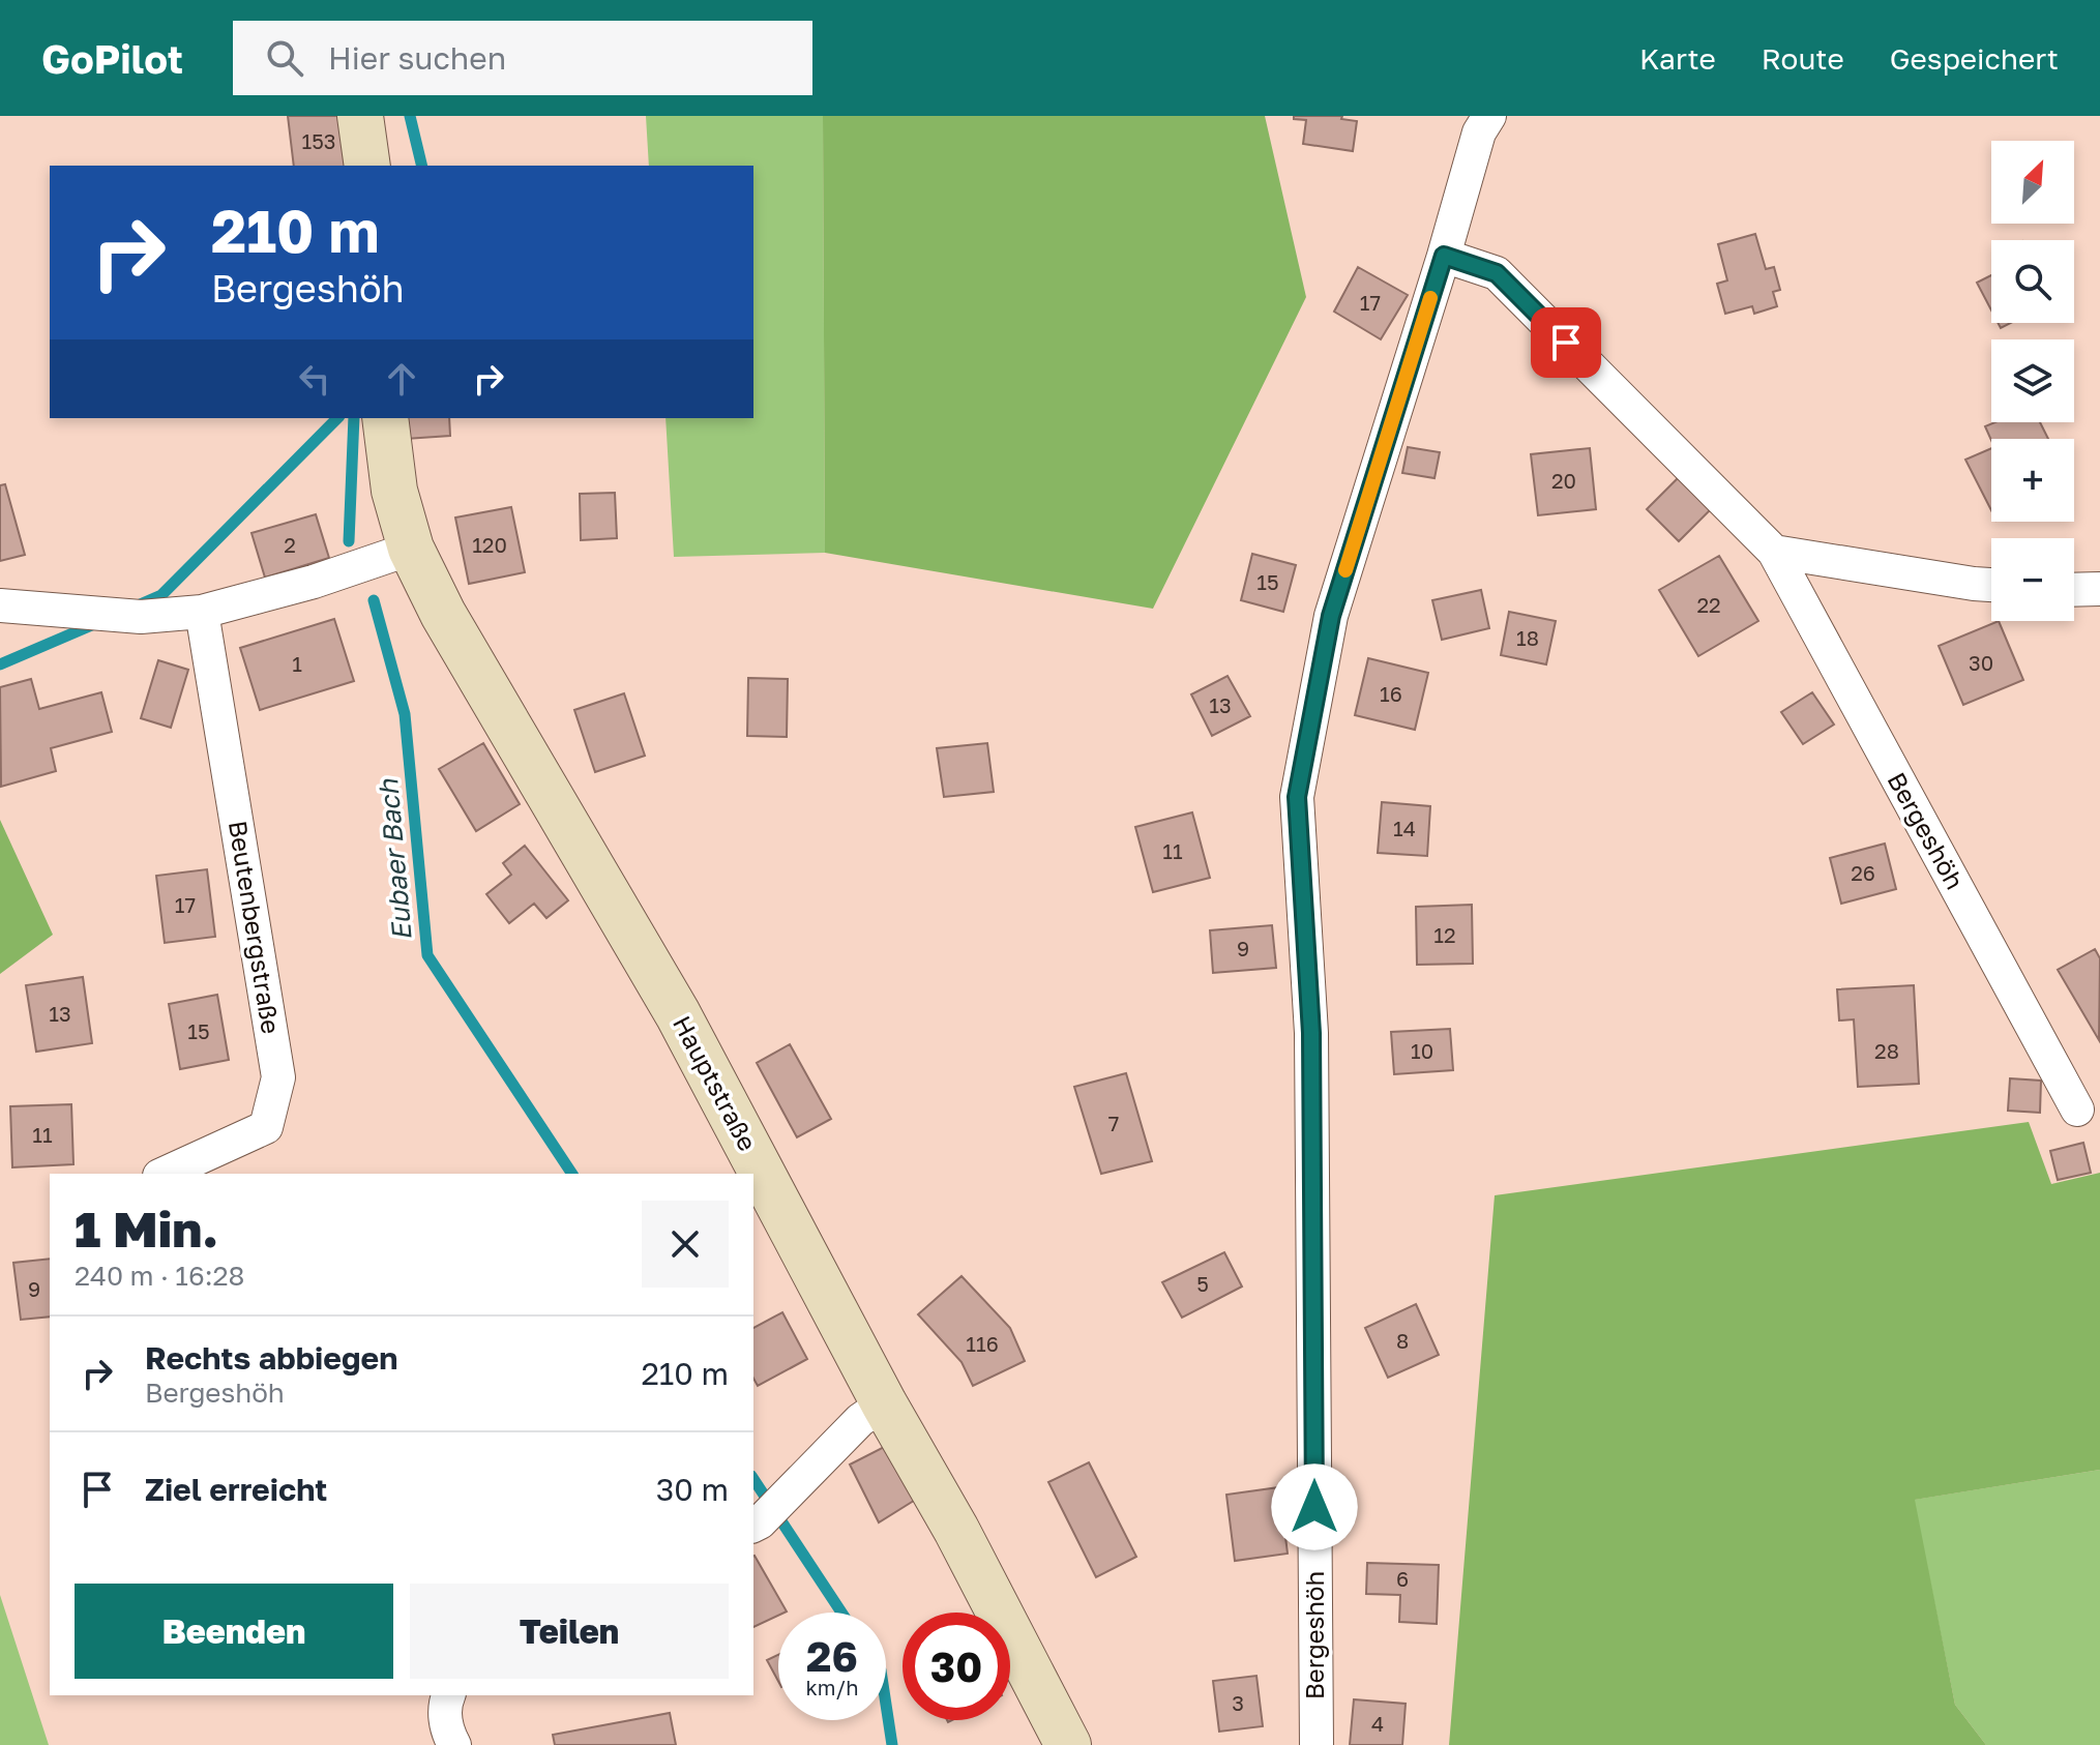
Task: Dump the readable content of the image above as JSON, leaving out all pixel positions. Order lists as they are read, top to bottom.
{
  "streets": {
    "street": ["Bergeshöh", "Beutenbergstraße", "Hauptstraße"]
  },
  "water": ["Eubaer Bach"],
  "house_numbers": [
    "153",
    "17",
    "20",
    "2",
    "120",
    "15",
    "22",
    "18",
    "30",
    "1",
    "16",
    "13",
    "14",
    "11",
    "26",
    "17",
    "12",
    "9",
    "13",
    "15",
    "10",
    "28",
    "7",
    "11",
    "5",
    "9",
    "8",
    "116",
    "6",
    "3",
    "4"
  ],
  "north": "top right",
  "page": {
    "header": "GoPilot",
    "search": "Hier suchen",
    "nav": ["Karte", "Route", "Gespeichert"],
    "map_buttons": ["+", "−"],
    "turn": ["210 m", "Bergeshöh"],
    "heading": ["1 Min.", "240 m · 16:28"],
    "list": [
      {
        "name": "Rechts abbiegen",
        "note": "Bergeshöh",
        "value": "210 m"
      },
      {
        "name": "Ziel erreicht",
        "value": "30 m"
      }
    ],
    "buttons": ["Beenden", "Teilen"],
    "speed": "26 km/h",
    "limit": "30"
  }
}
